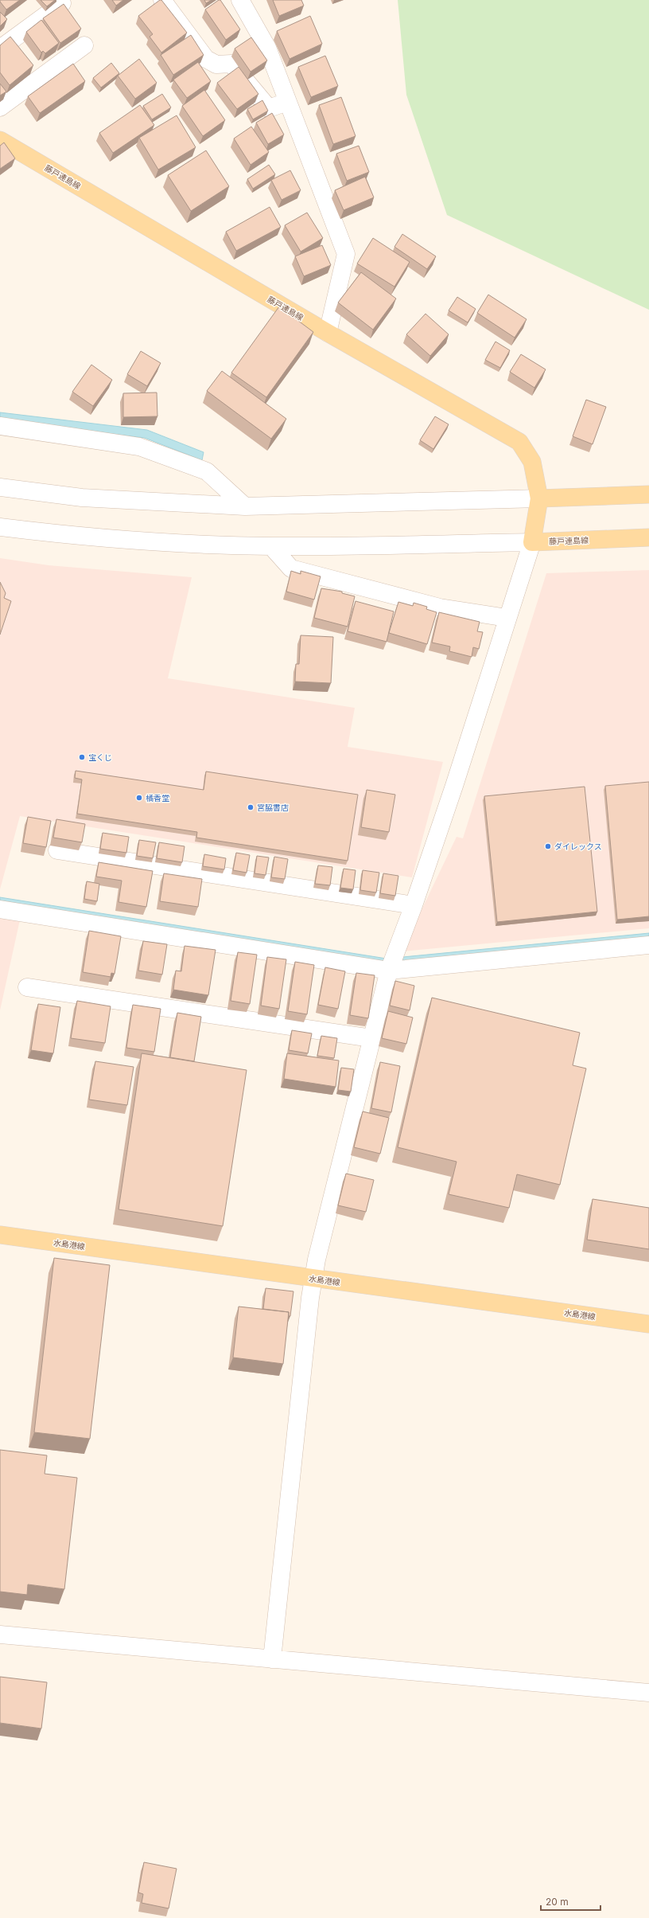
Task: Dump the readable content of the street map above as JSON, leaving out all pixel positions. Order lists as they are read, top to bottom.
{
  "streets": {
    "main road": ["藤戸連島線", "水島港線"]
  },
  "places": [
    "宝くじ",
    "橘香堂",
    "宮脇書店",
    "ダイレックス"
  ],
  "scale_bar": "20 m"
}
